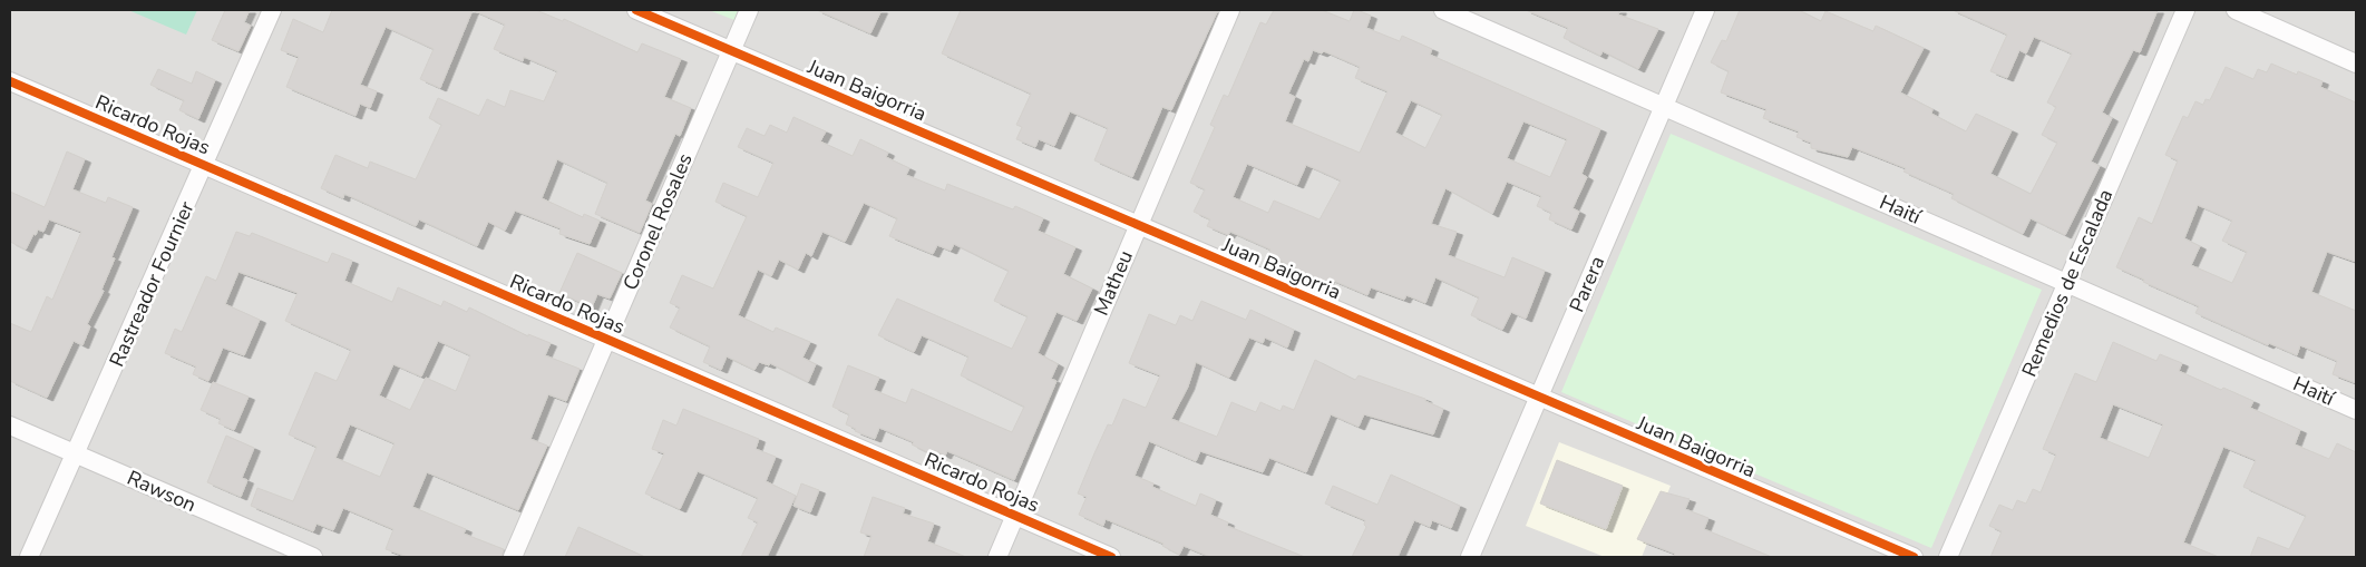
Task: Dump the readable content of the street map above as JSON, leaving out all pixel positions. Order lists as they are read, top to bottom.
{
  "streets": {
    "street": [
      "Juan Baigorria",
      "Ricardo Rojas",
      "Haití",
      "Coronel Rosales",
      "Matheu",
      "Remedios de Escalada",
      "Rastreador Fournier",
      "Parera",
      "Rawson"
    ]
  },
  "crossings": [
    ["Juan Baigorria", "Coronel Rosales"],
    ["Juan Baigorria", "Matheu"],
    ["Juan Baigorria", "Parera"],
    ["Ricardo Rojas", "Coronel Rosales"],
    ["Ricardo Rojas", "Matheu"],
    ["Ricardo Rojas", "Rastreador Fournier"],
    ["Haití", "Remedios de Escalada"],
    ["Haití", "Parera"],
    ["Rastreador Fournier", "Rawson"]
  ]
}
